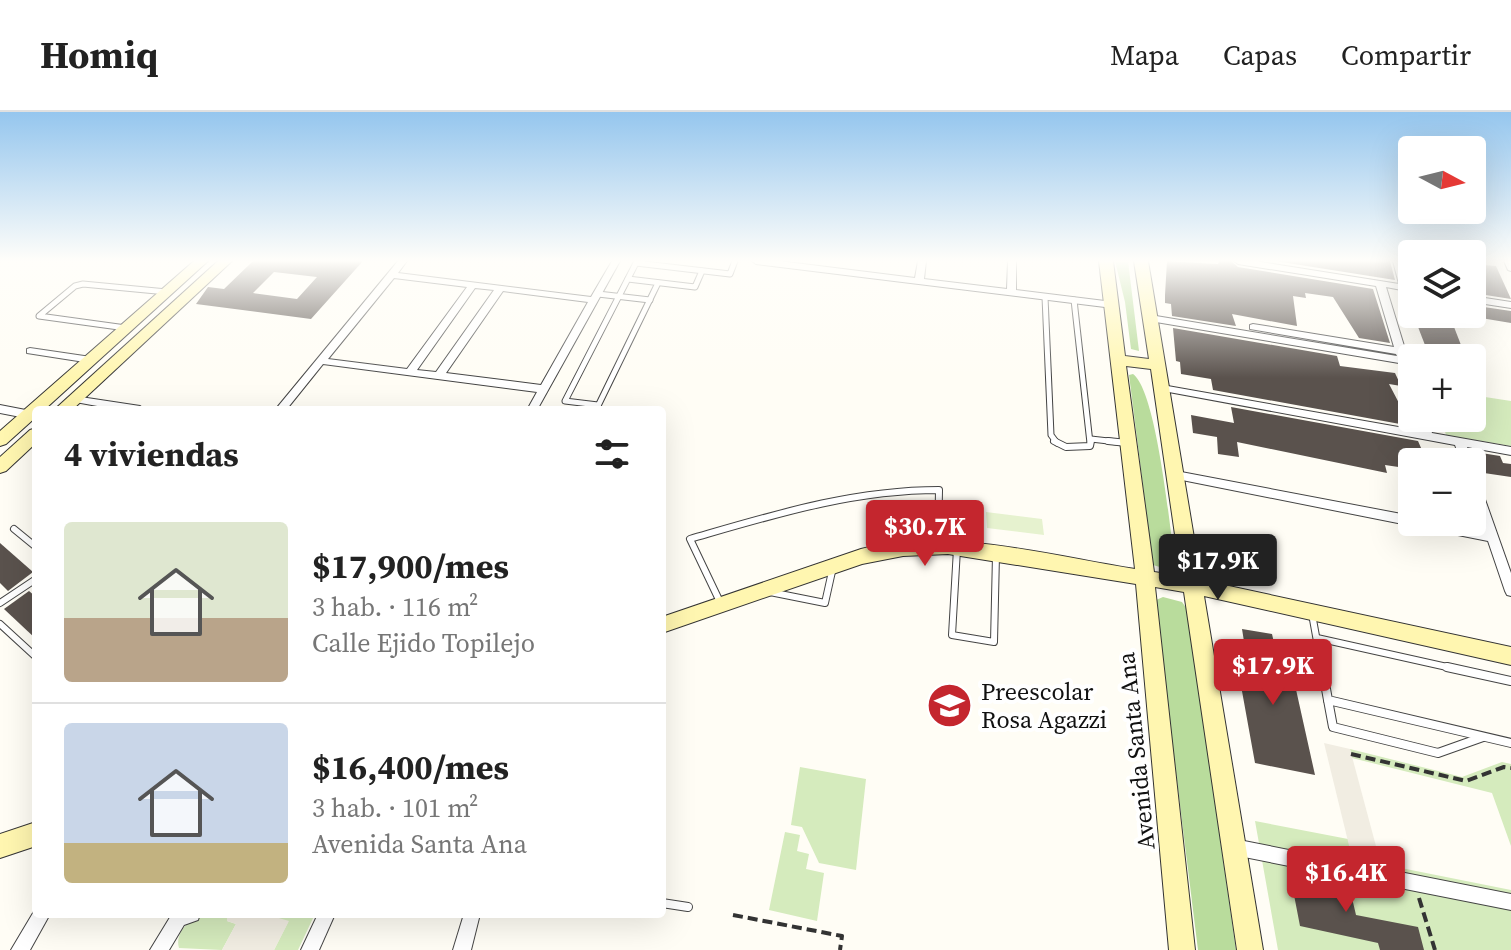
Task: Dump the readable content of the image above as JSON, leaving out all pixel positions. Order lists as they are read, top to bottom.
{
  "streets": {
    "main road": ["Avenida Santa Ana"]
  },
  "places": {
    "school or university": ["Preescolar Rosa Agazzi"]
  },
  "north": "right",
  "page": {
    "header": "Homiq",
    "nav": ["Mapa", "Capas", "Compartir"],
    "map_buttons": ["+", "−"],
    "heading": "4 viviendas",
    "price": [
      "$30.7K",
      "$17.9K",
      "$17.9K",
      "$16.4K"
    ],
    "list": [
      {
        "name": "$17,900/mes",
        "note": "3 hab. · 116 m² · Calle Ejido Topilejo"
      },
      {
        "name": "$16,400/mes",
        "note": "3 hab. · 101 m² · Avenida Santa Ana"
      }
    ]
  }
}
